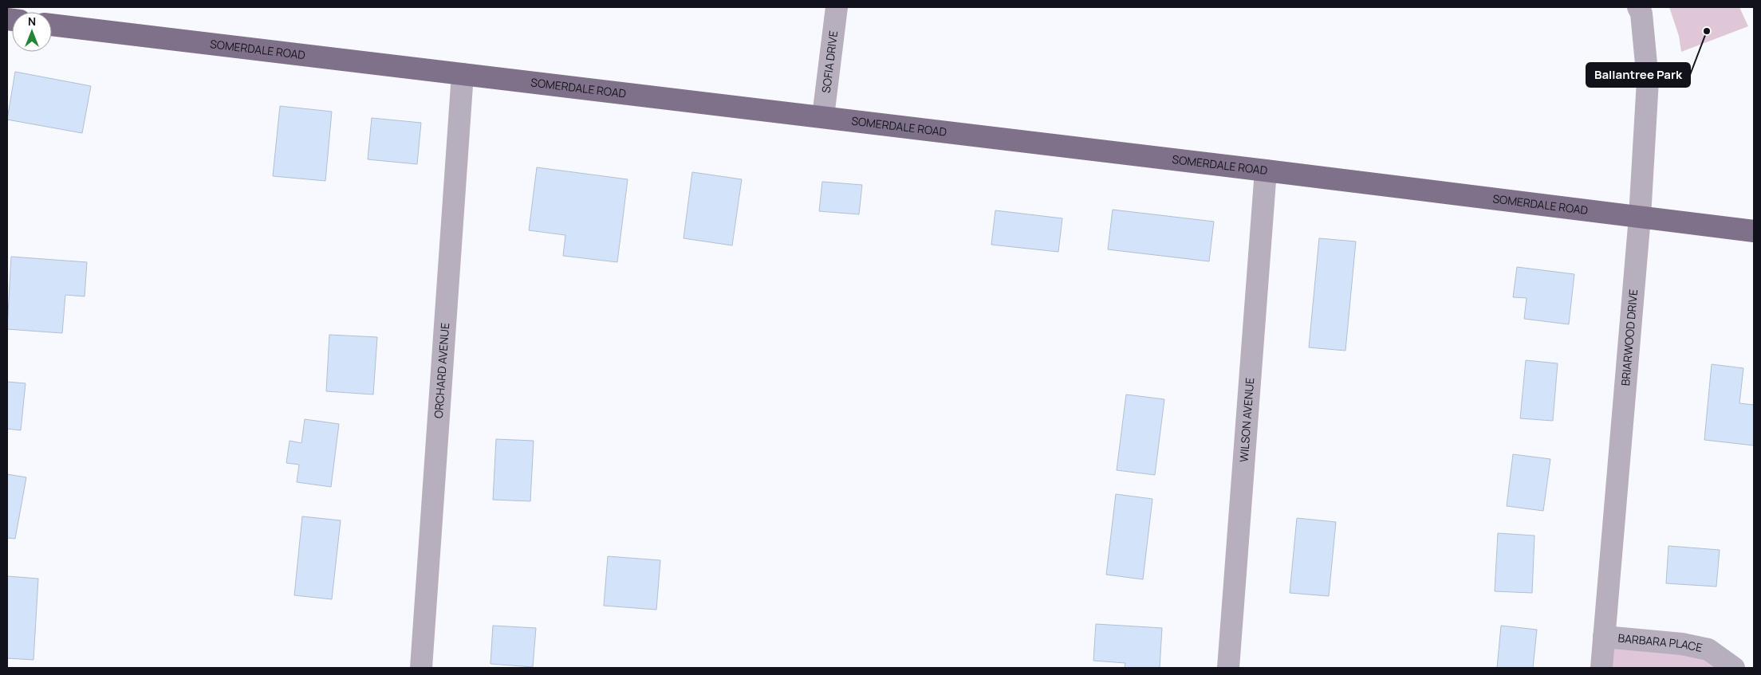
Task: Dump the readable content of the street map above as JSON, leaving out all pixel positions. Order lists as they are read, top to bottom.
{
  "streets": {
    "main road": ["SOMERDALE ROAD"],
    "street": [
      "SOFIA DRIVE",
      "BRIARWOOD DRIVE",
      "ORCHARD AVENUE",
      "WILSON AVENUE",
      "BARBARA PLACE"
    ]
  },
  "crossings": [
    ["SOMERDALE ROAD", "SOFIA DRIVE"],
    ["SOMERDALE ROAD", "BRIARWOOD DRIVE"],
    ["SOMERDALE ROAD", "ORCHARD AVENUE"],
    ["SOMERDALE ROAD", "WILSON AVENUE"],
    ["BRIARWOOD DRIVE", "BARBARA PLACE"]
  ],
  "places": ["Ballantree Park"],
  "north": "top"
}
